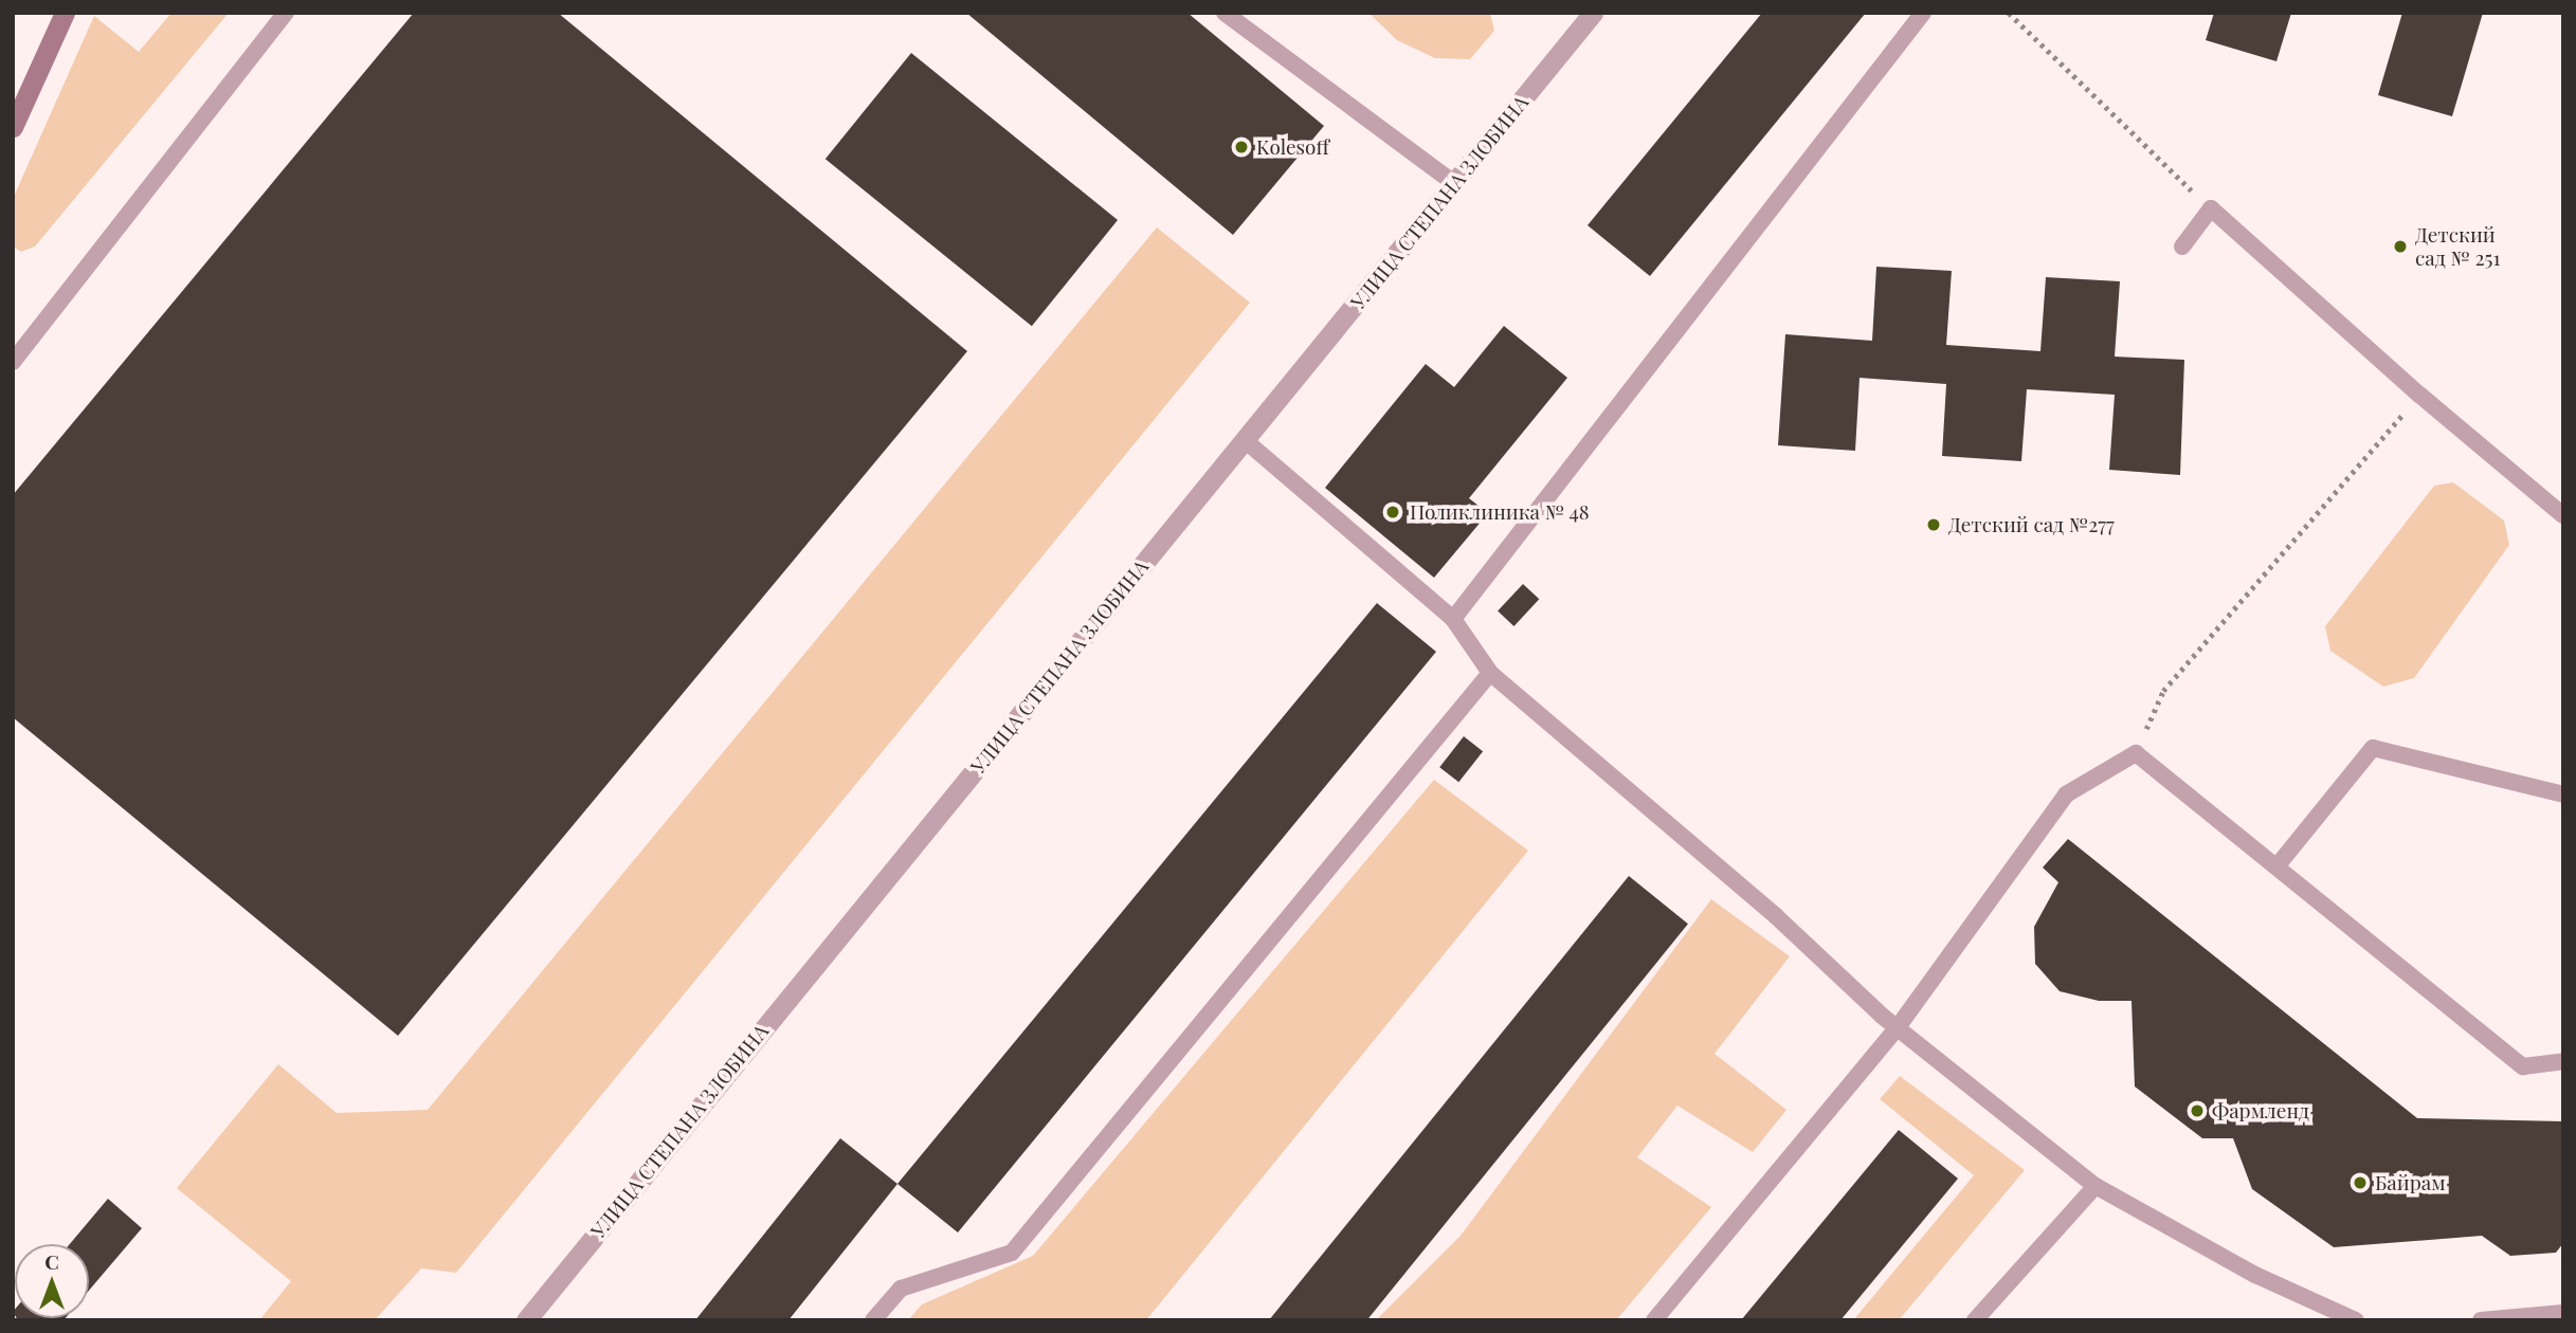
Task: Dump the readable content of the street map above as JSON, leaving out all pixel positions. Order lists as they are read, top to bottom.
{
  "streets": {
    "street": ["УЛИЦА СТЕПАНА ЗЛОБИНА"]
  },
  "places": [
    "Kolesoff",
    "Детский сад № 251",
    "Поликлиника № 48",
    "Детский сад №277",
    "Фармленд",
    "Байрам"
  ],
  "north": "top"
}
